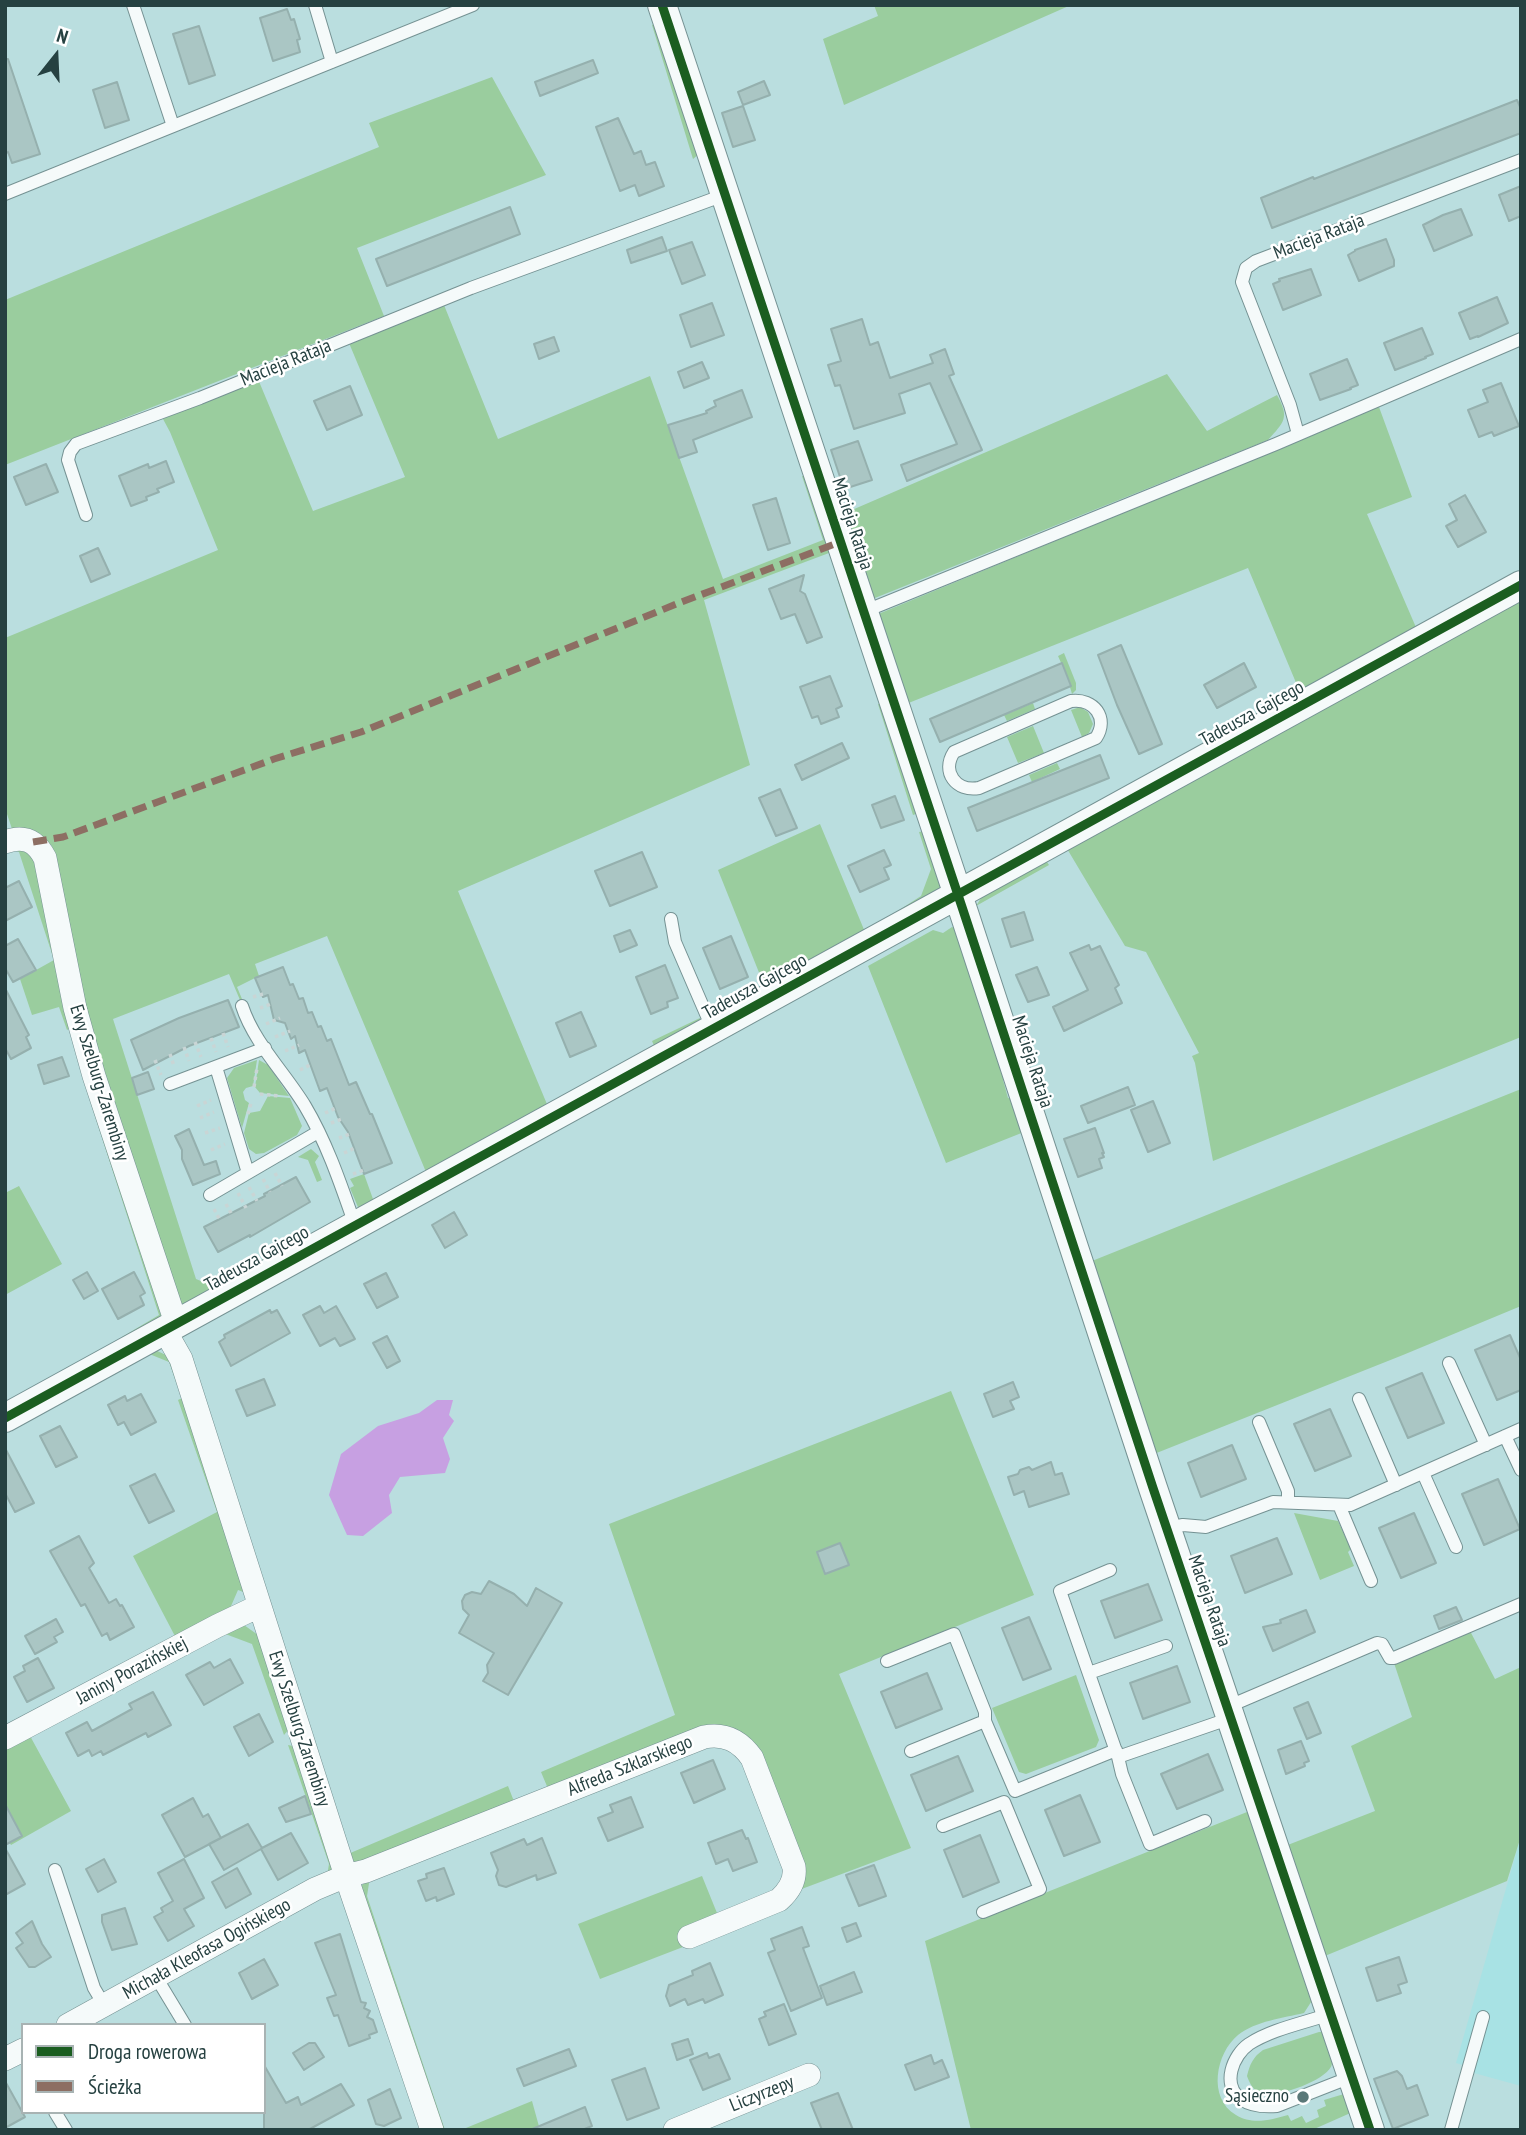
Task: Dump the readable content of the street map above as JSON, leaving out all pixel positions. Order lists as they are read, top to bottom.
{
  "streets": {
    "street": [
      "Macieja Rataja",
      "Tadeusza Gajcego",
      "Ewy Szelburg-Zarembiny",
      "Janiny Porazińskiej",
      "Alfreda Szklarskiego",
      "Michała Kleofasa Ogińskiego",
      "Liczyrzepy"
    ]
  },
  "crossings": [
    ["Macieja Rataja", "Tadeusza Gajcego"],
    ["Tadeusza Gajcego", "Ewy Szelburg-Zarembiny"],
    ["Ewy Szelburg-Zarembiny", "Janiny Porazińskiej"],
    ["Ewy Szelburg-Zarembiny", "Alfreda Szklarskiego"],
    ["Ewy Szelburg-Zarembiny", "Michała Kleofasa Ogińskiego"],
    ["Alfreda Szklarskiego", "Michała Kleofasa Ogińskiego"]
  ],
  "places": ["Sąsieczno"],
  "legend": ["Droga rowerowa", "Ścieżka"],
  "north": "top"
}
